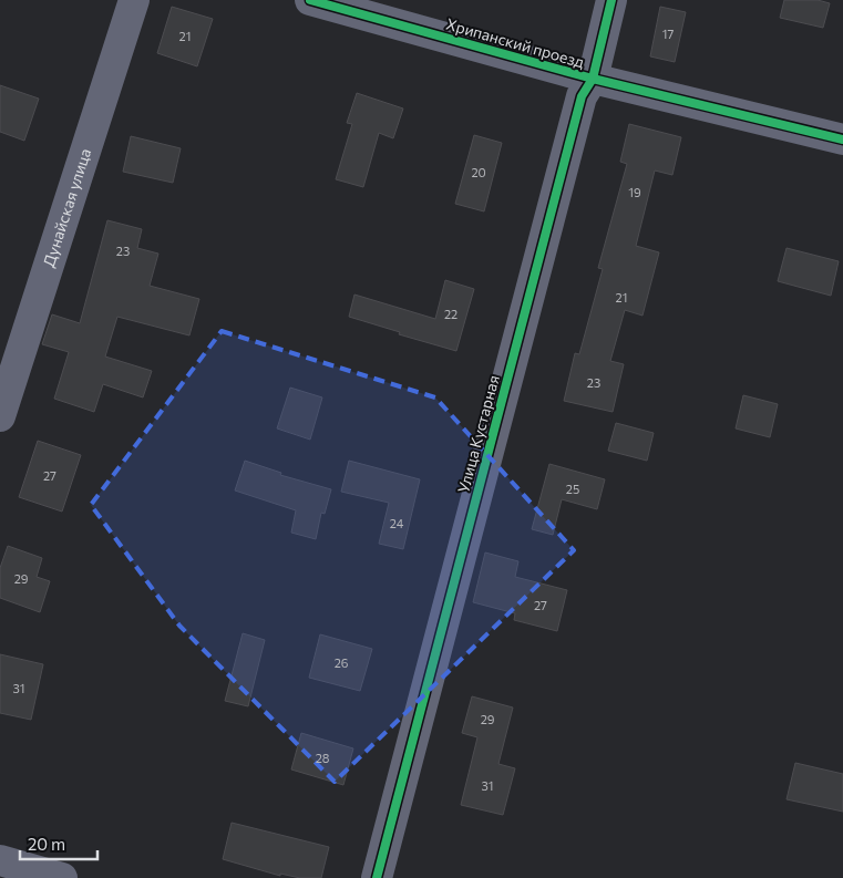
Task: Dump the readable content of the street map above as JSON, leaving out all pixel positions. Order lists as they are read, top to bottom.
{
  "streets": {
    "street": ["Хрипанский проезд", "Дунайская улица", "Улица Кустарная"]
  },
  "crossings": [
    ["Хрипанский проезд", "Улица Кустарная"]
  ],
  "house_numbers": [
    "17",
    "21",
    "20",
    "19",
    "23",
    "21",
    "22",
    "23",
    "27",
    "25",
    "24",
    "29",
    "27",
    "26",
    "31",
    "29",
    "28",
    "31"
  ],
  "scale_bar": "20 m"
}
